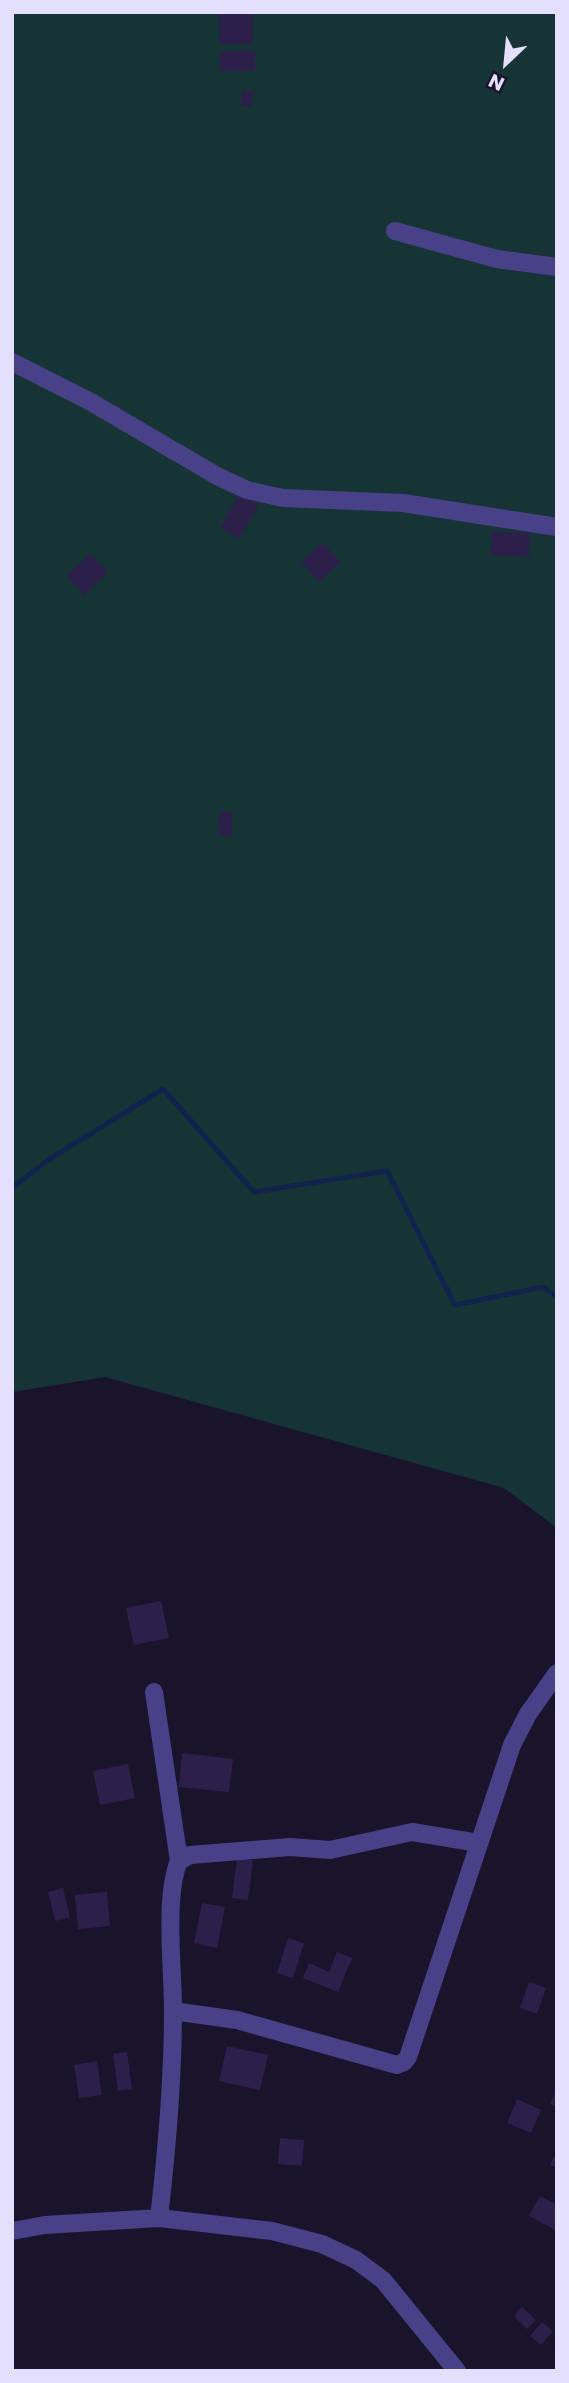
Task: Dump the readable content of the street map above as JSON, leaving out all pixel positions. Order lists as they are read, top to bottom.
{
  "north": "bottom left"
}
